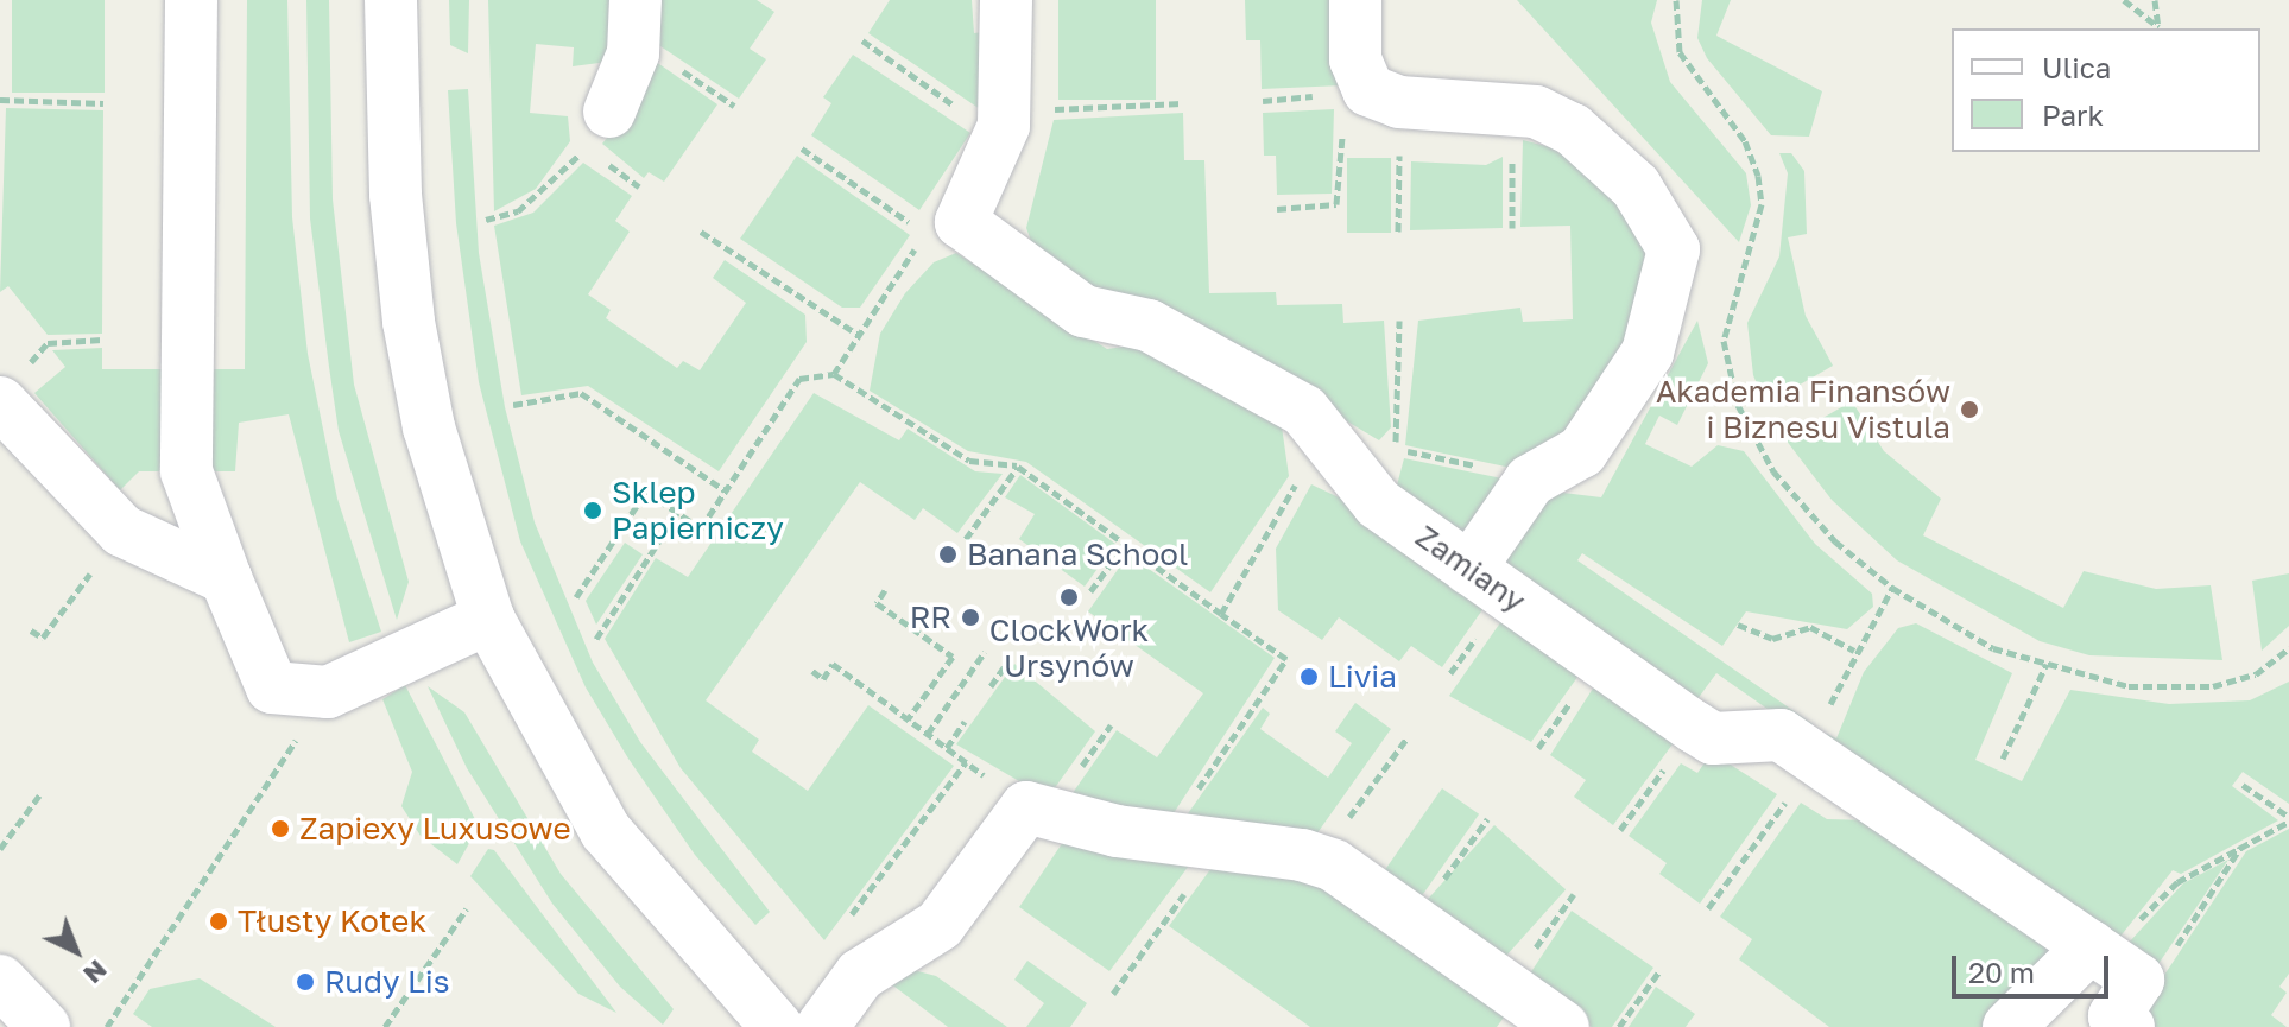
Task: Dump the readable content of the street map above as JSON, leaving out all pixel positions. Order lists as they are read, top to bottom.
{
  "streets": {
    "street": ["Zamiany"]
  },
  "places": [
    "Akademia Finansów i Biznesu Vistula",
    "Sklep Papierniczy",
    "Banana School",
    "ClockWork Ursynów",
    "RR",
    "Livia",
    "Zapiexy Luxusowe",
    "Tłusty Kotek",
    "Rudy Lis"
  ],
  "legend": ["Ulica", "Park"],
  "scale_bar": "20 m",
  "north": "bottom right"
}
